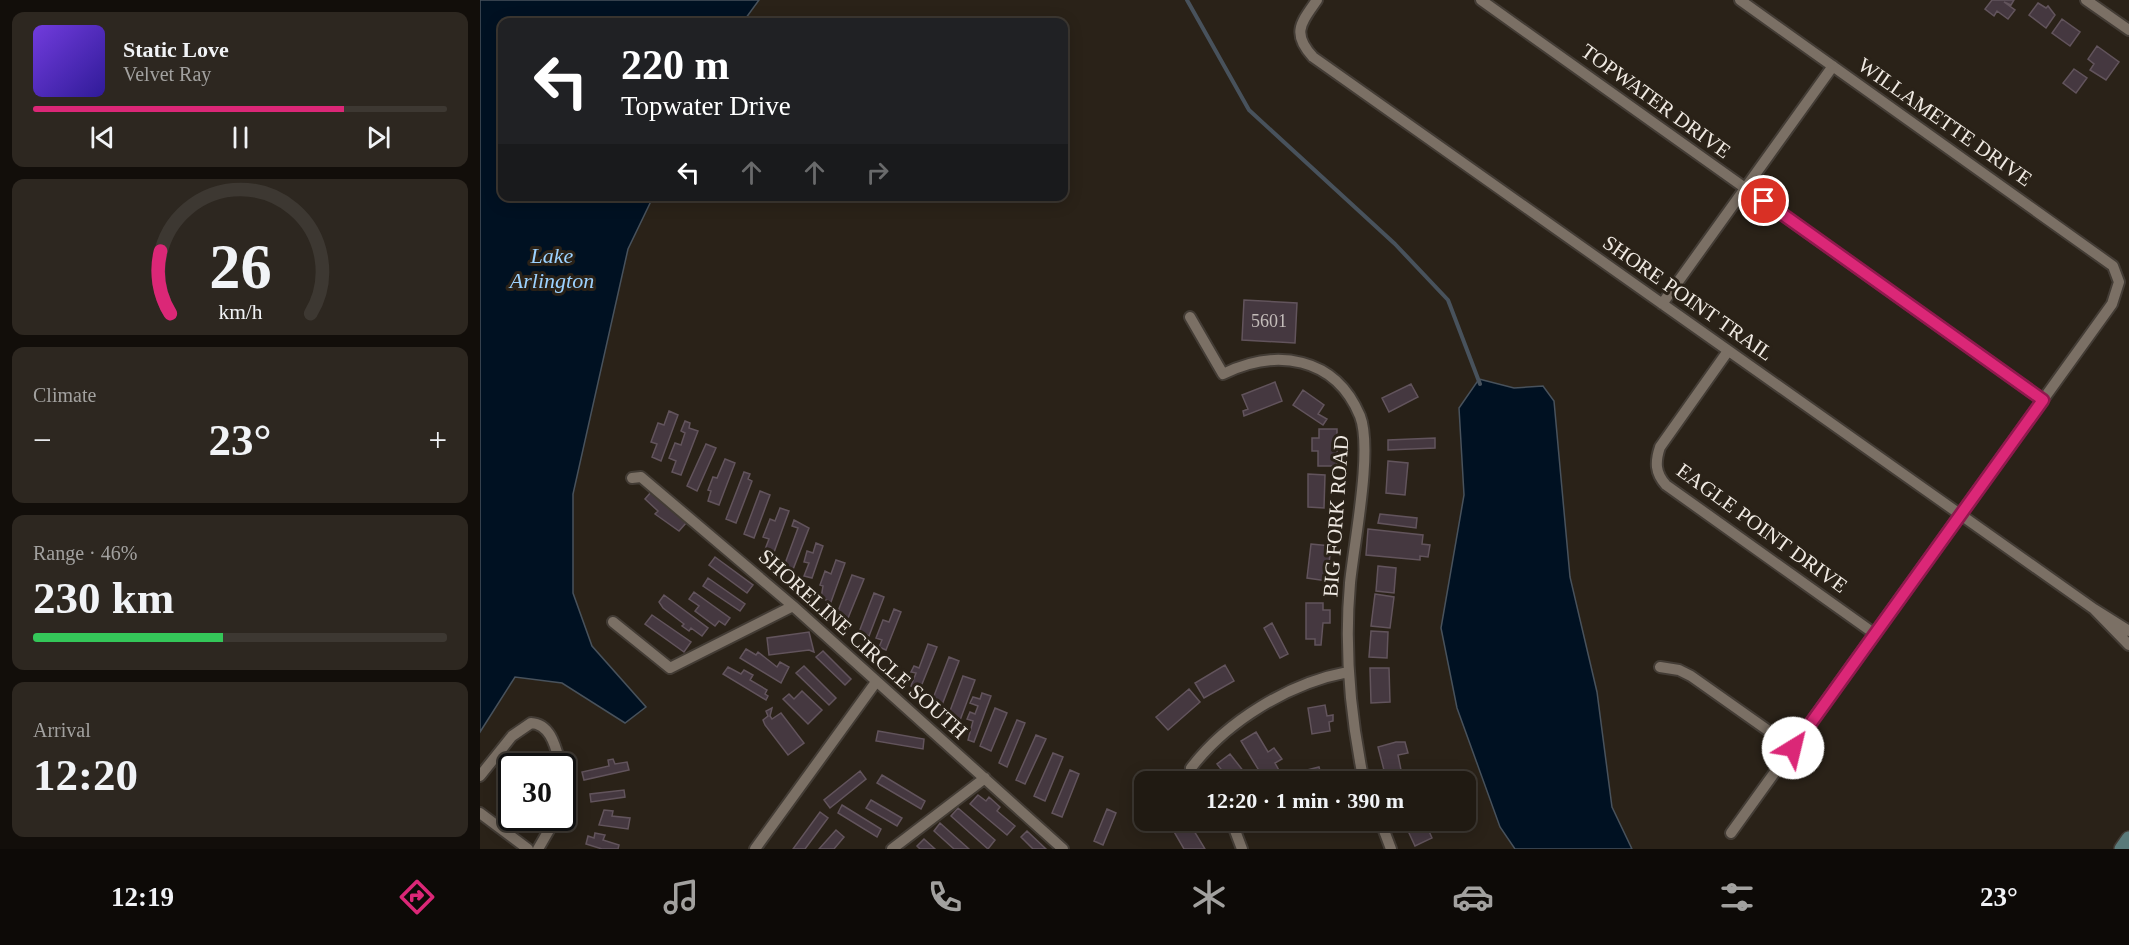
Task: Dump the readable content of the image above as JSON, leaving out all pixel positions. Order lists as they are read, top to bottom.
{
  "streets": {
    "street": [
      "TOPWATER DRIVE",
      "WILLAMETTE DRIVE",
      "SHORE POINT TRAIL",
      "BIG FORK ROAD",
      "EAGLE POINT DRIVE",
      "SHORELINE CIRCLE SOUTH"
    ]
  },
  "crossings": [
    ["TOPWATER DRIVE", "WILLAMETTE DRIVE"],
    ["SHORE POINT TRAIL", "EAGLE POINT DRIVE"]
  ],
  "water": ["Lake Arlington"],
  "house_numbers": ["5601"],
  "page": {
    "turn": ["220 m", "Topwater Drive"],
    "song": ["Static Love", "Velvet Ray"],
    "tile": [
      "Climate",
      ["Range · 46%", "230 km"],
      ["Arrival", "12:20"]
    ],
    "heat": ["−", "23°", "+"],
    "limit": "30",
    "trip": "12:20 · 1 min · 390 m",
    "tabs": ["12:19", "23°"],
    "gauge": ["26", "km/h"]
  }
}
